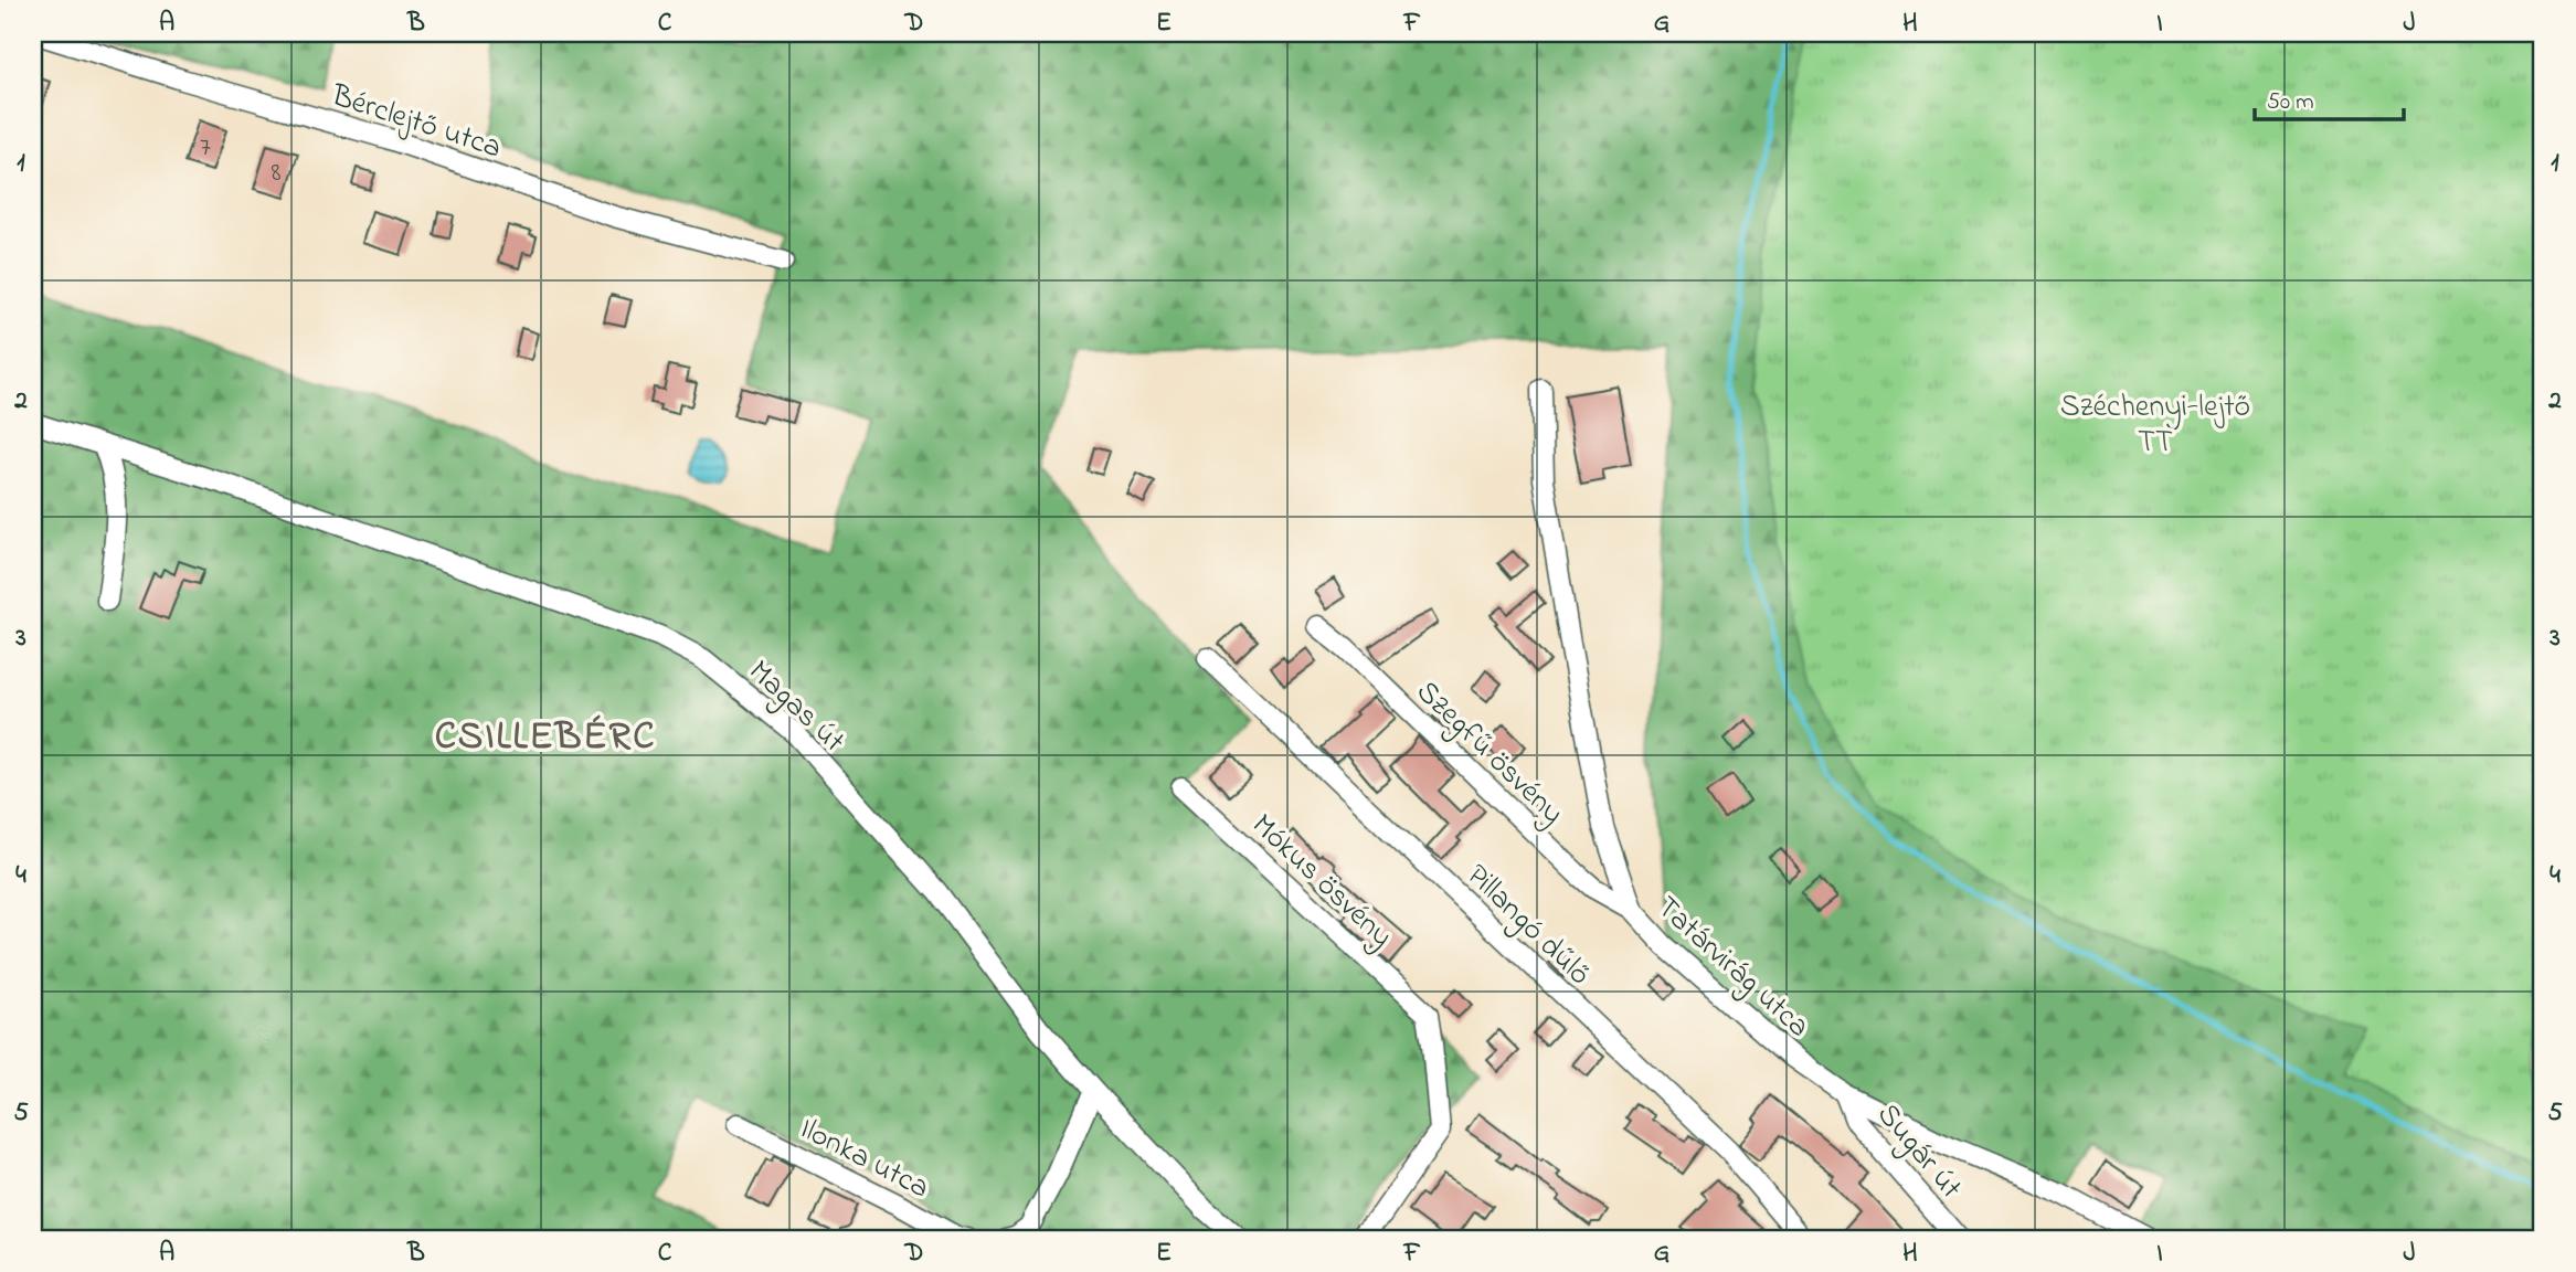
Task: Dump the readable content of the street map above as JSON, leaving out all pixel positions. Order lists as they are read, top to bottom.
{
  "streets": {
    "street": [
      "Bérclejtő utca",
      "Magas út",
      "Szegfű ösvény",
      "Mókus ösvény",
      "Pillangó dűlő",
      "Tatárvirág utca",
      "Sugár út",
      "Ilonka utca"
    ]
  },
  "crossings": [
    ["Szegfű ösvény", "Tatárvirág utca"],
    ["Tatárvirág utca", "Sugár út"]
  ],
  "districts": ["CSILLEBÉRC"],
  "parks": ["Széchenyi-lejtő TT"],
  "house_numbers": ["7", "8"],
  "scale_bar": "50 m",
  "grid": {
    "columns": [
      "A",
      "B",
      "C",
      "D",
      "E",
      "F",
      "G",
      "H",
      "I",
      "J"
    ],
    "rows": [
      "1",
      "2",
      "3",
      "4",
      "5"
    ]
  }
}
